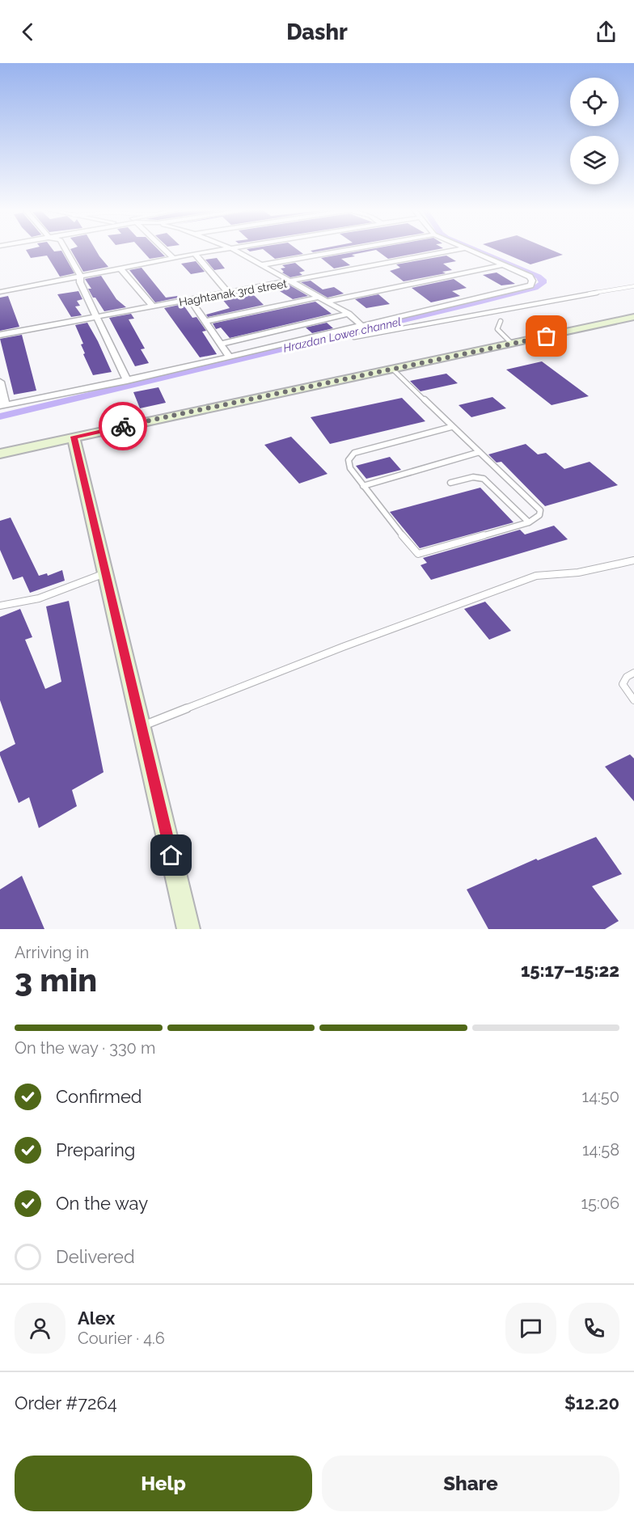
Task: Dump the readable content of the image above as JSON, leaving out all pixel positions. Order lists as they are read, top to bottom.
{
  "streets": {
    "street": ["Haghtanak 3rd street"]
  },
  "water": ["Hrazdan Lower channel"],
  "page": {
    "header": "Dashr",
    "heading": ["3 min", "Arriving in", "15:17–15:22"],
    "panel": [
      "Alex",
      "Courier · 4.6",
      "Order #7264",
      "$12.20"
    ],
    "bar": "On the way · 330 m",
    "list": [
      ["Confirmed", "14:50"],
      ["Preparing", "14:58"],
      ["On the way", "15:06"],
      "Delivered"
    ],
    "buttons": ["Help", "Share"]
  }
}
